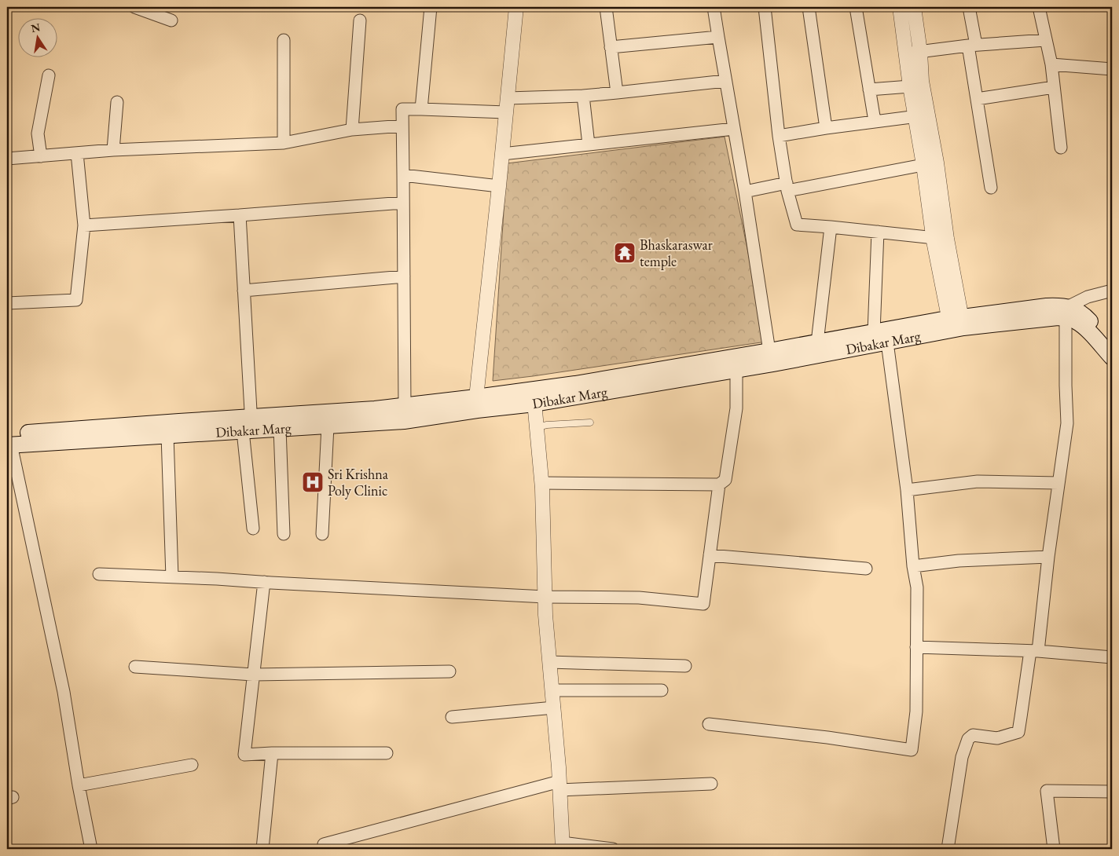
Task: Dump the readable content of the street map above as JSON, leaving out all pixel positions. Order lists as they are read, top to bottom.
{
  "streets": {
    "main road": ["Dibakar Marg"]
  },
  "places": {
    "temple": ["Bhaskaraswar temple"],
    "hospital": ["Sri Krishna Poly Clinic"]
  },
  "north": "top"
}
